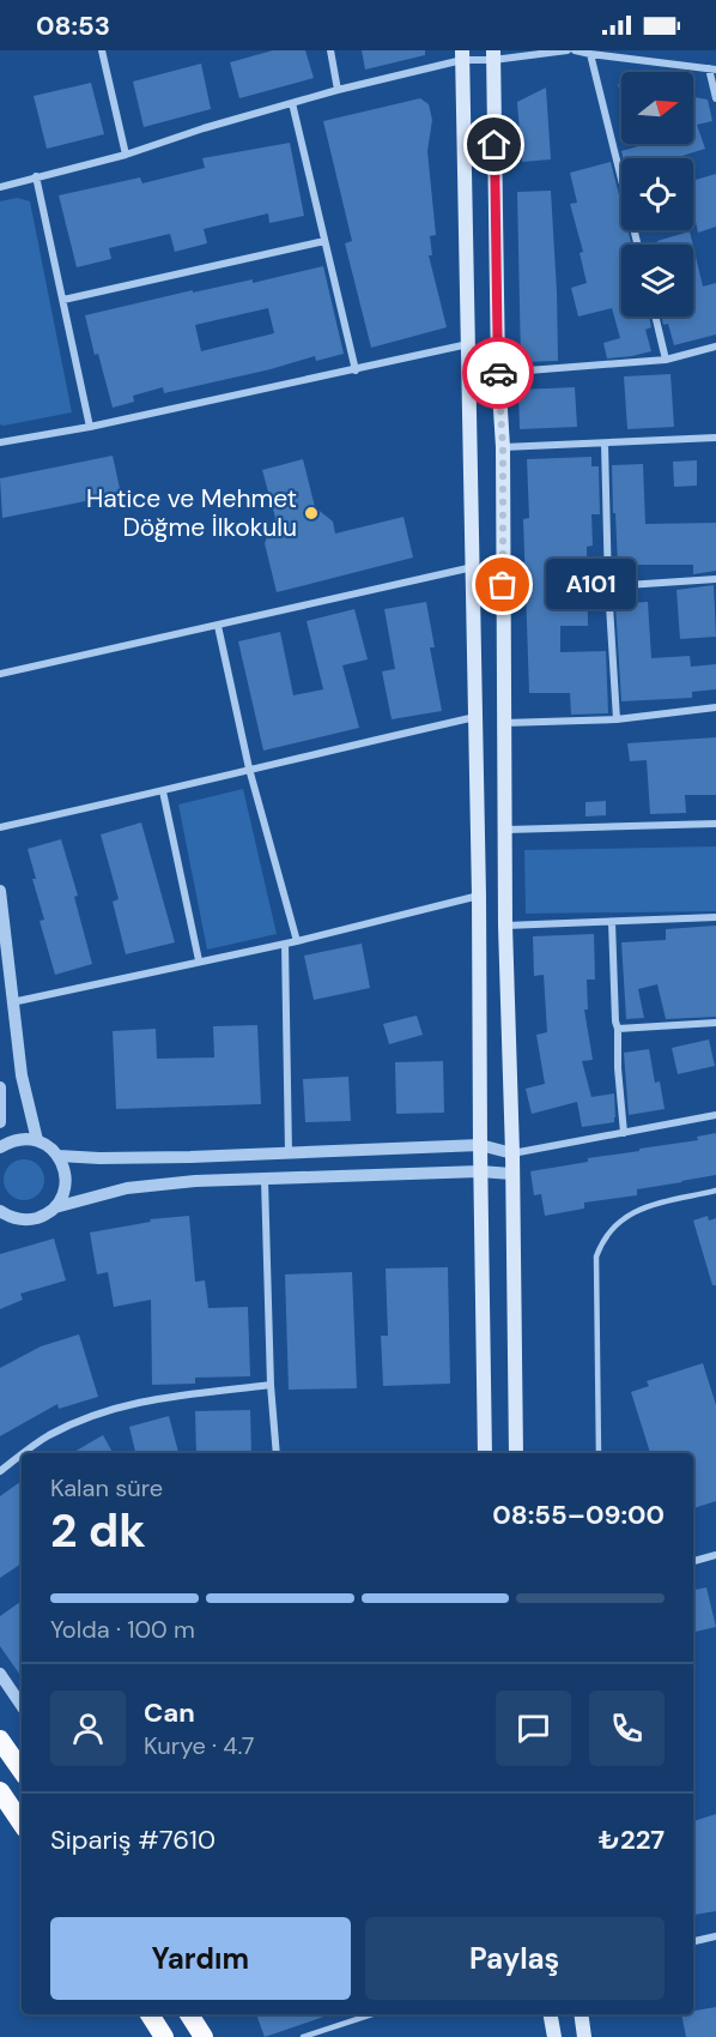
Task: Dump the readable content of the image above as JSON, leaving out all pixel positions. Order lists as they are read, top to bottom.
{
  "places": ["Hatice ve Mehmet Döğme İlkokulu", "A101"],
  "north": "right",
  "page": {
    "status": "08:53",
    "bubble": "A101",
    "heading": ["2 dk", "Kalan süre", "08:55–09:00"],
    "panel": [
      "Can",
      "Kurye · 4.7",
      "Sipariş #7610",
      "₺227"
    ],
    "bar": "Yolda · 100 m",
    "buttons": ["Yardım", "Paylaş"]
  }
}
